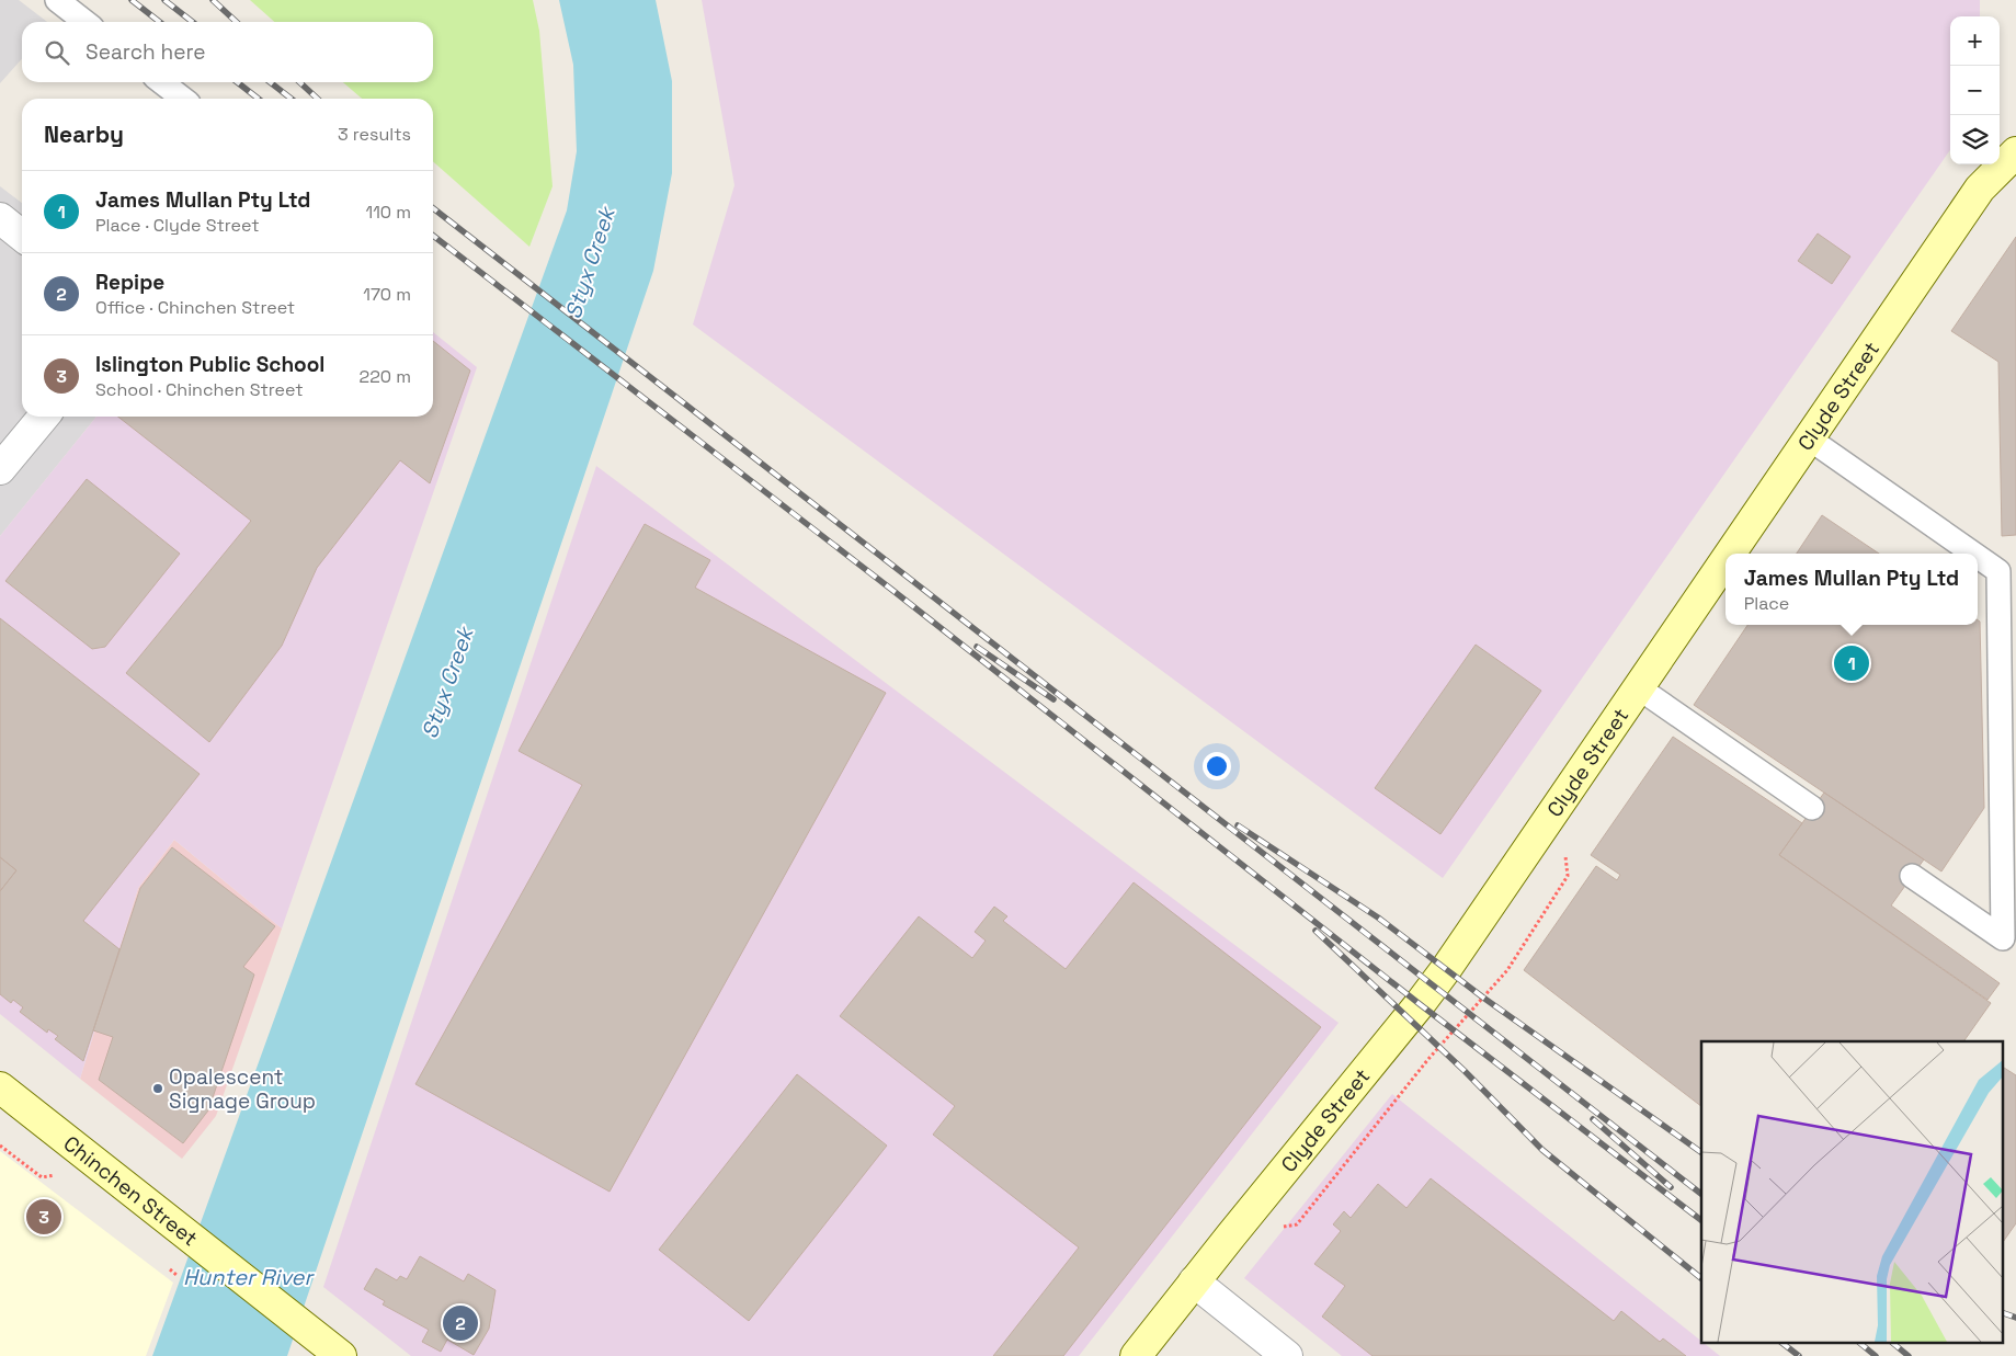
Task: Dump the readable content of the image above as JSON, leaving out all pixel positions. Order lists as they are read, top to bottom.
{
  "streets": {
    "street": ["Clyde Street", "Chinchen Street"]
  },
  "water": ["Styx Creek", "Hunter River"],
  "places": ["Opalescent Signage Group"],
  "page": {
    "map_buttons": ["+", "−"],
    "search": "Search here",
    "heading": ["Nearby", "3 results"],
    "list": [
      {
        "mark": "1",
        "name": "James Mullan Pty Ltd",
        "note": "Place · Clyde Street",
        "value": "110 m"
      },
      {
        "mark": "2",
        "name": "Repipe",
        "note": "Office · Chinchen Street",
        "value": "170 m"
      },
      {
        "mark": "3",
        "name": "Islington Public School",
        "note": "School · Chinchen Street",
        "value": "220 m"
      }
    ],
    "popup": ["James Mullan Pty Ltd", "Place"],
    "pins": ["1", "3", "2"]
  }
}
